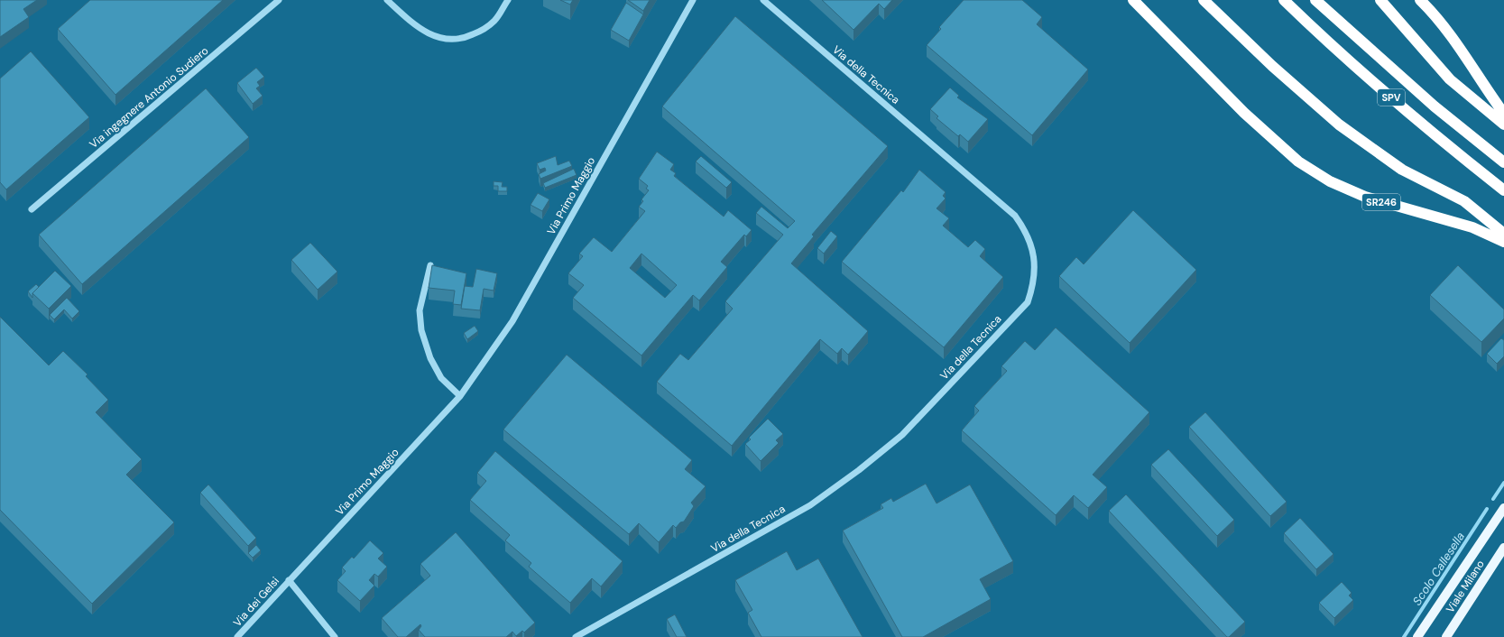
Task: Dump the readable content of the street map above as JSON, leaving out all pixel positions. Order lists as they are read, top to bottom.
{
  "streets": {
    "highway": ["SPV", "SR246"],
    "main road": ["Viale Milano"],
    "street": [
      "Via della Tecnica",
      "Via ingegnere Antonio Sudiero",
      "Via Primo Maggio",
      "Via dei Gelsi"
    ]
  },
  "crossings": [
    ["Via Primo Maggio", "Via dei Gelsi"]
  ],
  "water": ["Scolo Callesella"]
}
